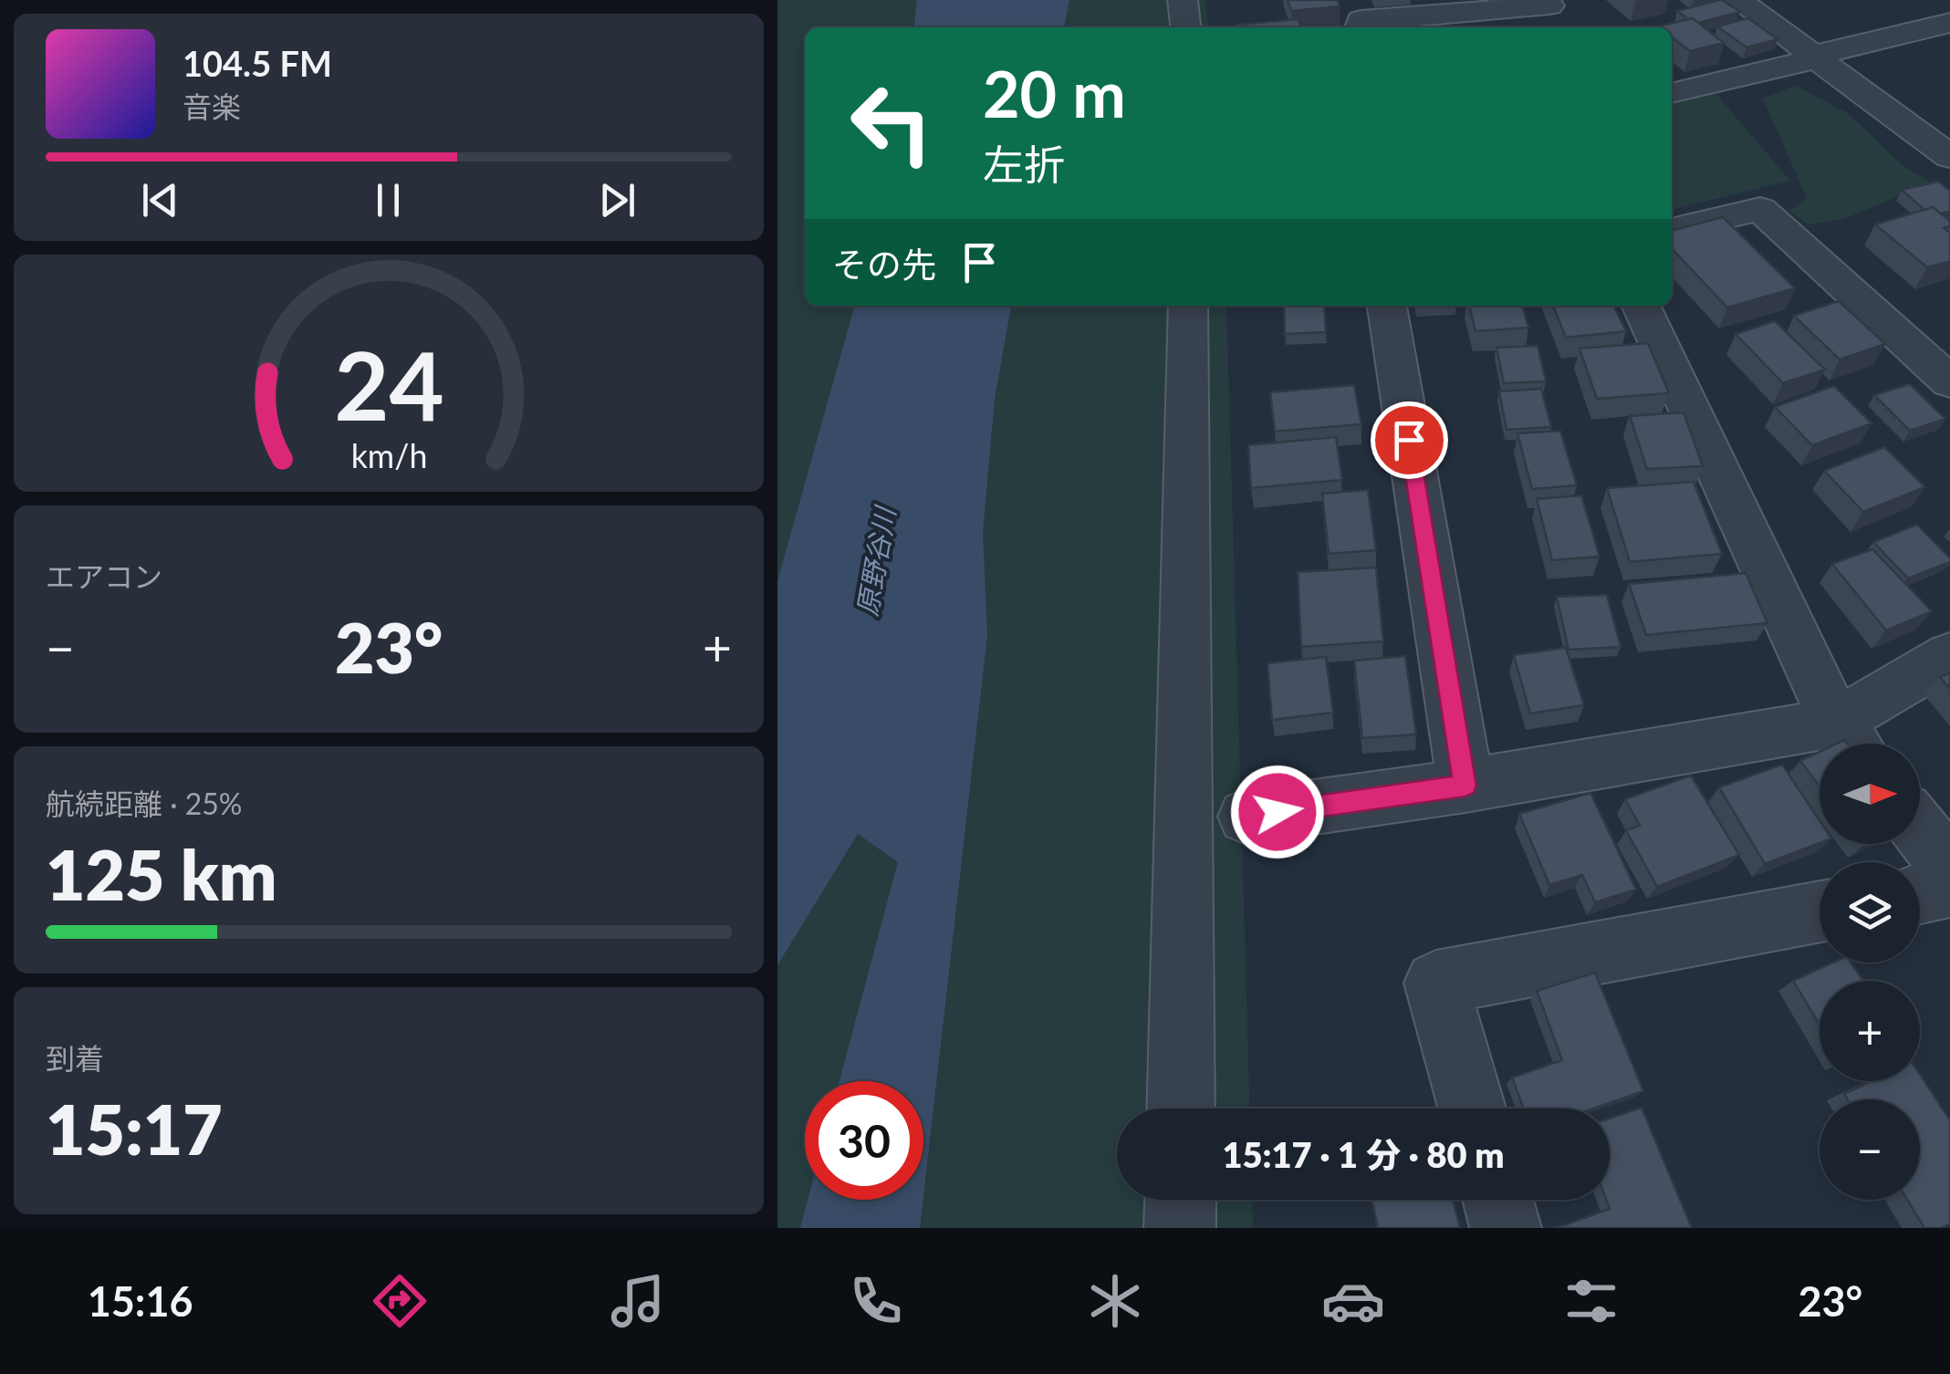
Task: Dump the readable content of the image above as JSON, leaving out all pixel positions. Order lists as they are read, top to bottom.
{
  "water": ["原野谷川"],
  "north": "right",
  "page": {
    "turn": ["20 m", "左折"],
    "song": ["104.5 FM", "音楽"],
    "then": "その先",
    "tile": [
      "エアコン",
      ["航続距離 · 25%", "125 km"],
      ["到着", "15:17"]
    ],
    "heat": ["−", "23°", "+"],
    "map_buttons": ["+", "−"],
    "limit": "30",
    "trip": "15:17 · 1 分 · 80 m",
    "tabs": ["15:16", "23°"],
    "gauge": ["24", "km/h"]
  }
}
